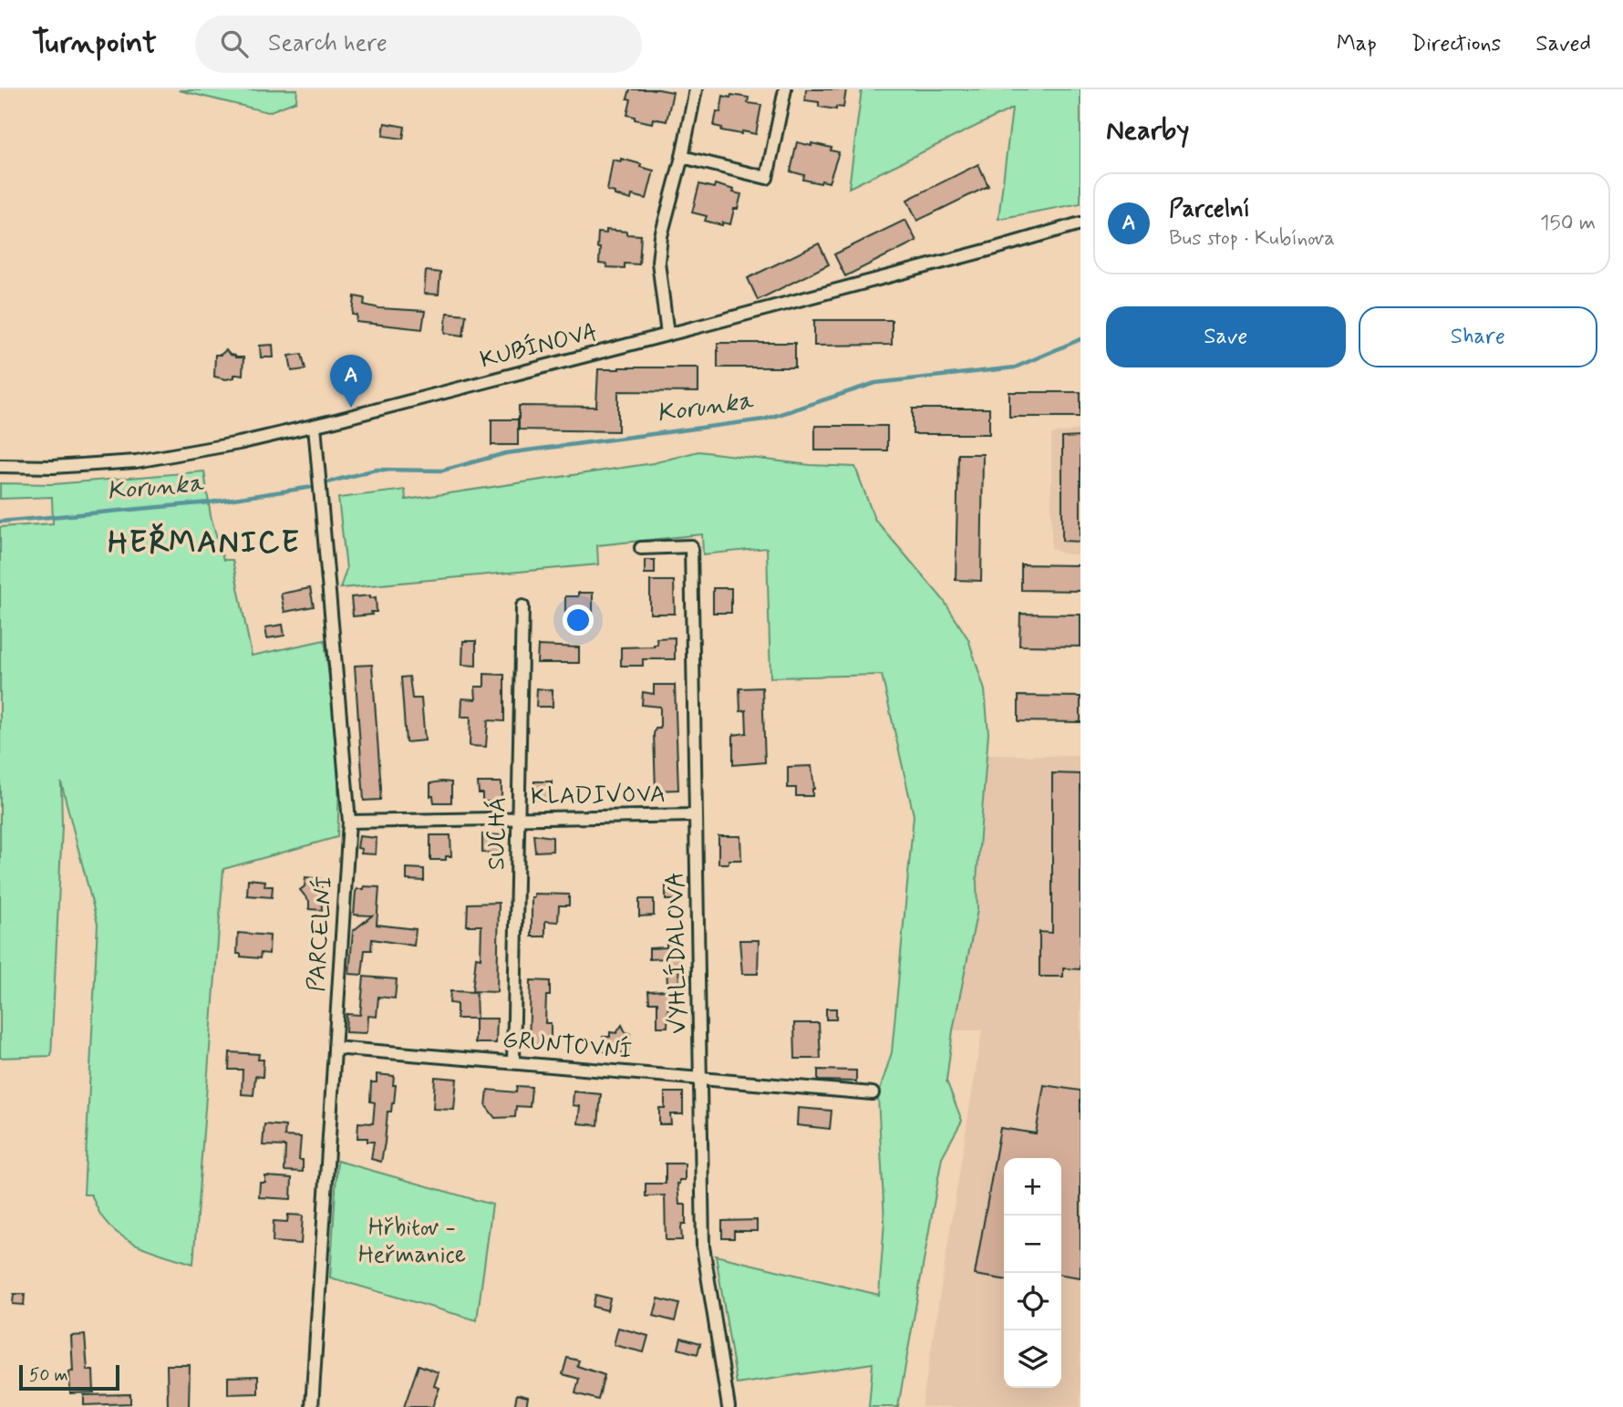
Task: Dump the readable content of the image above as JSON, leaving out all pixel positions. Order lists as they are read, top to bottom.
{
  "streets": {
    "street": [
      "KUBÍNOVA",
      "KLADIVOVA",
      "SUCHÁ",
      "PARCELNÍ",
      "VYHLÍDALOVA",
      "GRUNTOVNÍ"
    ]
  },
  "crossings": [
    ["KUBÍNOVA", "PARCELNÍ"],
    ["KLADIVOVA", "SUCHÁ"],
    ["KLADIVOVA", "PARCELNÍ"],
    ["KLADIVOVA", "VYHLÍDALOVA"],
    ["SUCHÁ", "GRUNTOVNÍ"],
    ["PARCELNÍ", "GRUNTOVNÍ"],
    ["VYHLÍDALOVA", "GRUNTOVNÍ"]
  ],
  "districts": ["HEŘMANICE"],
  "water": ["Korunka"],
  "parks": ["Hřbitov - Heřmanice"],
  "scale_bar": "50 m",
  "page": {
    "header": "Turnpoint",
    "search": "Search here",
    "nav": ["Map", "Directions", "Saved"],
    "heading": "Nearby",
    "list": [
      {
        "mark": "A",
        "name": "Parcelní",
        "note": "Bus stop · Kubínova",
        "value": "150 m"
      }
    ],
    "buttons": ["Save", "Share"],
    "pins": "A",
    "map_buttons": ["+", "−"],
    "scale": "50 m"
  }
}
